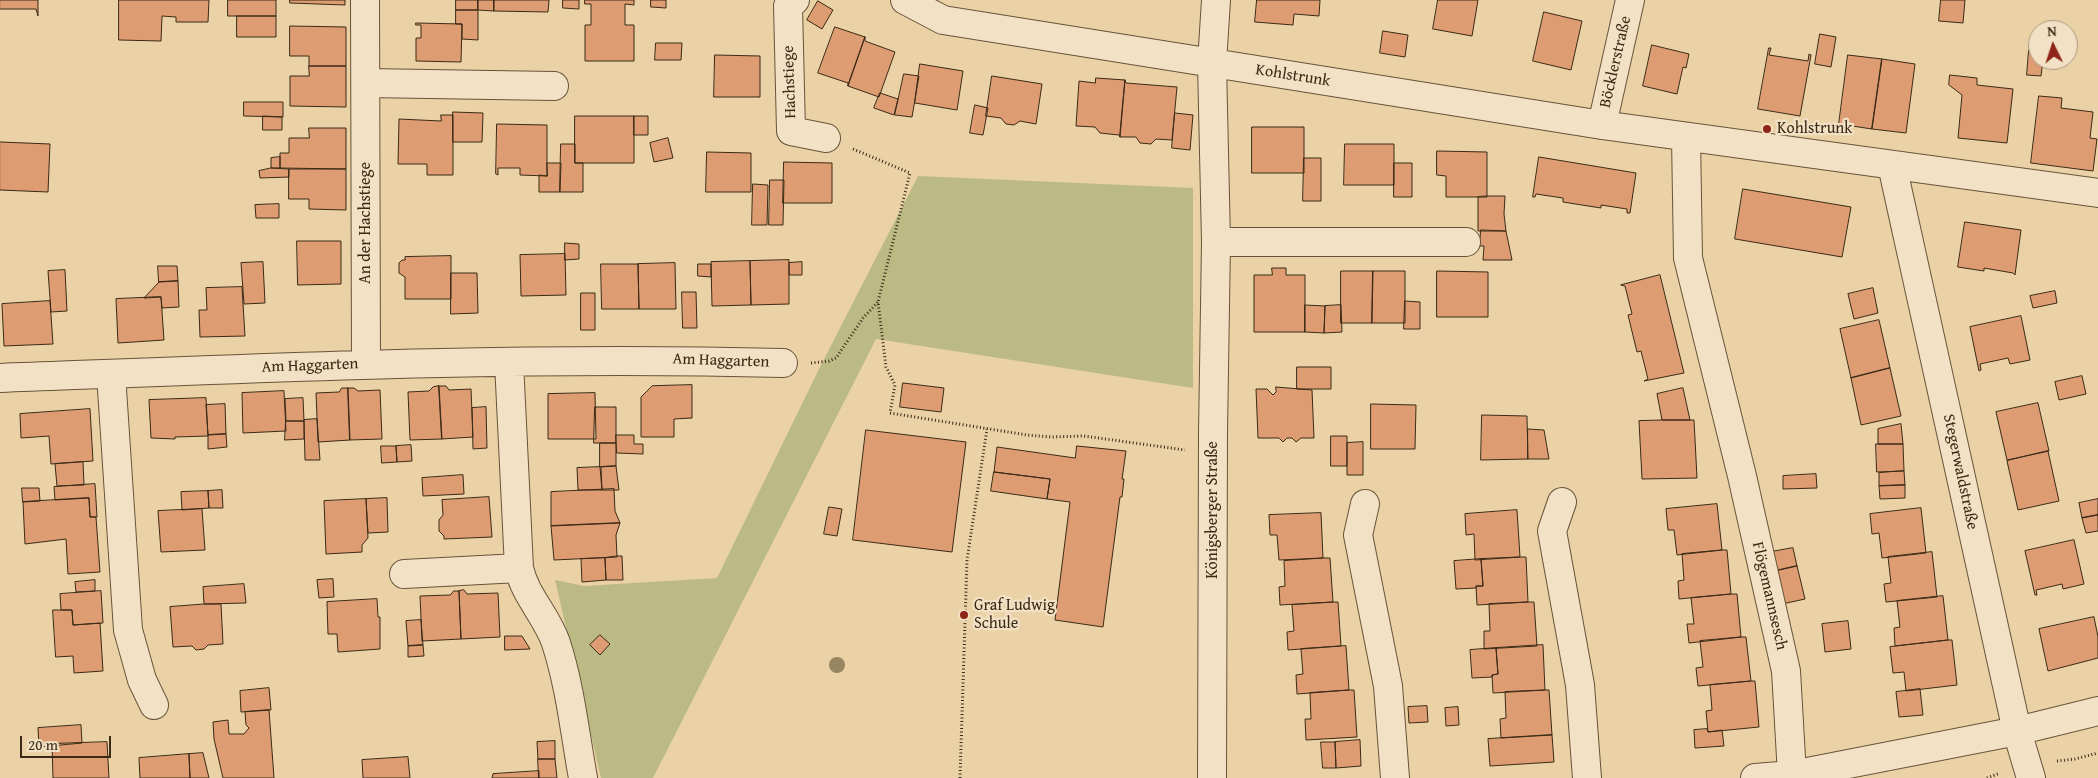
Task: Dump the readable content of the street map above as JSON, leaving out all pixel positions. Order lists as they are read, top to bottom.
{
  "streets": {
    "street": [
      "Böcklerstraße",
      "Kohlstrunk",
      "Hachstiege",
      "An der Hachstiege",
      "Am Haggarten",
      "Stegerwaldstraße",
      "Königsberger Straße",
      "Flögemannsesch"
    ]
  },
  "crossings": [
    ["Böcklerstraße", "Kohlstrunk"],
    ["Kohlstrunk", "Stegerwaldstraße"],
    ["Kohlstrunk", "Königsberger Straße"],
    ["Kohlstrunk", "Flögemannsesch"],
    ["An der Hachstiege", "Am Haggarten"]
  ],
  "places": ["Kohlstrunk", "Graf Ludwig Schule"],
  "scale_bar": "20 m",
  "north": "top"
}
